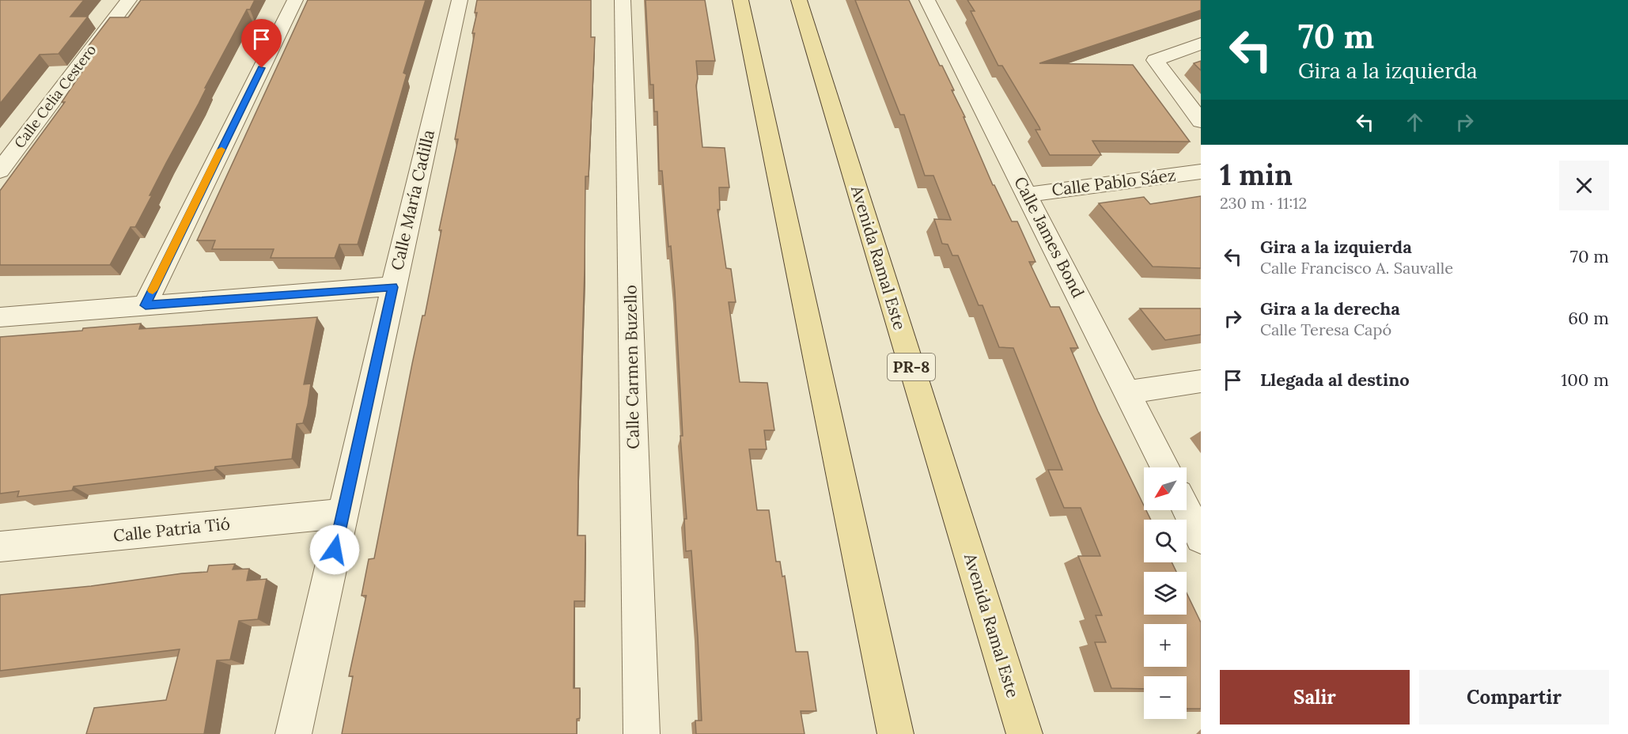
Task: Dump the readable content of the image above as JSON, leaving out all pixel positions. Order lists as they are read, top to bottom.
{
  "streets": {
    "main road": ["Avenida Ramal Este", "PR-8"],
    "street": [
      "Calle Celia Cestero",
      "Calle Pablo Sáez",
      "Calle María Cadilla",
      "Calle James Bond",
      "Calle Carmen Buzello",
      "Calle Patria Tió"
    ]
  },
  "crossings": [
    ["Calle Pablo Sáez", "Calle James Bond"],
    ["Calle María Cadilla", "Calle Patria Tió"]
  ],
  "north": "bottom left",
  "page": {
    "turn": ["70 m", "Gira a la izquierda"],
    "heading": ["1 min", "230 m · 11:12"],
    "list": [
      {
        "name": "Gira a la izquierda",
        "note": "Calle Francisco A. Sauvalle",
        "value": "70 m"
      },
      {
        "name": "Gira a la derecha",
        "note": "Calle Teresa Capó",
        "value": "60 m"
      },
      {
        "name": "Llegada al destino",
        "value": "100 m"
      }
    ],
    "map_buttons": ["+", "−"],
    "buttons": ["Salir", "Compartir"]
  }
}
